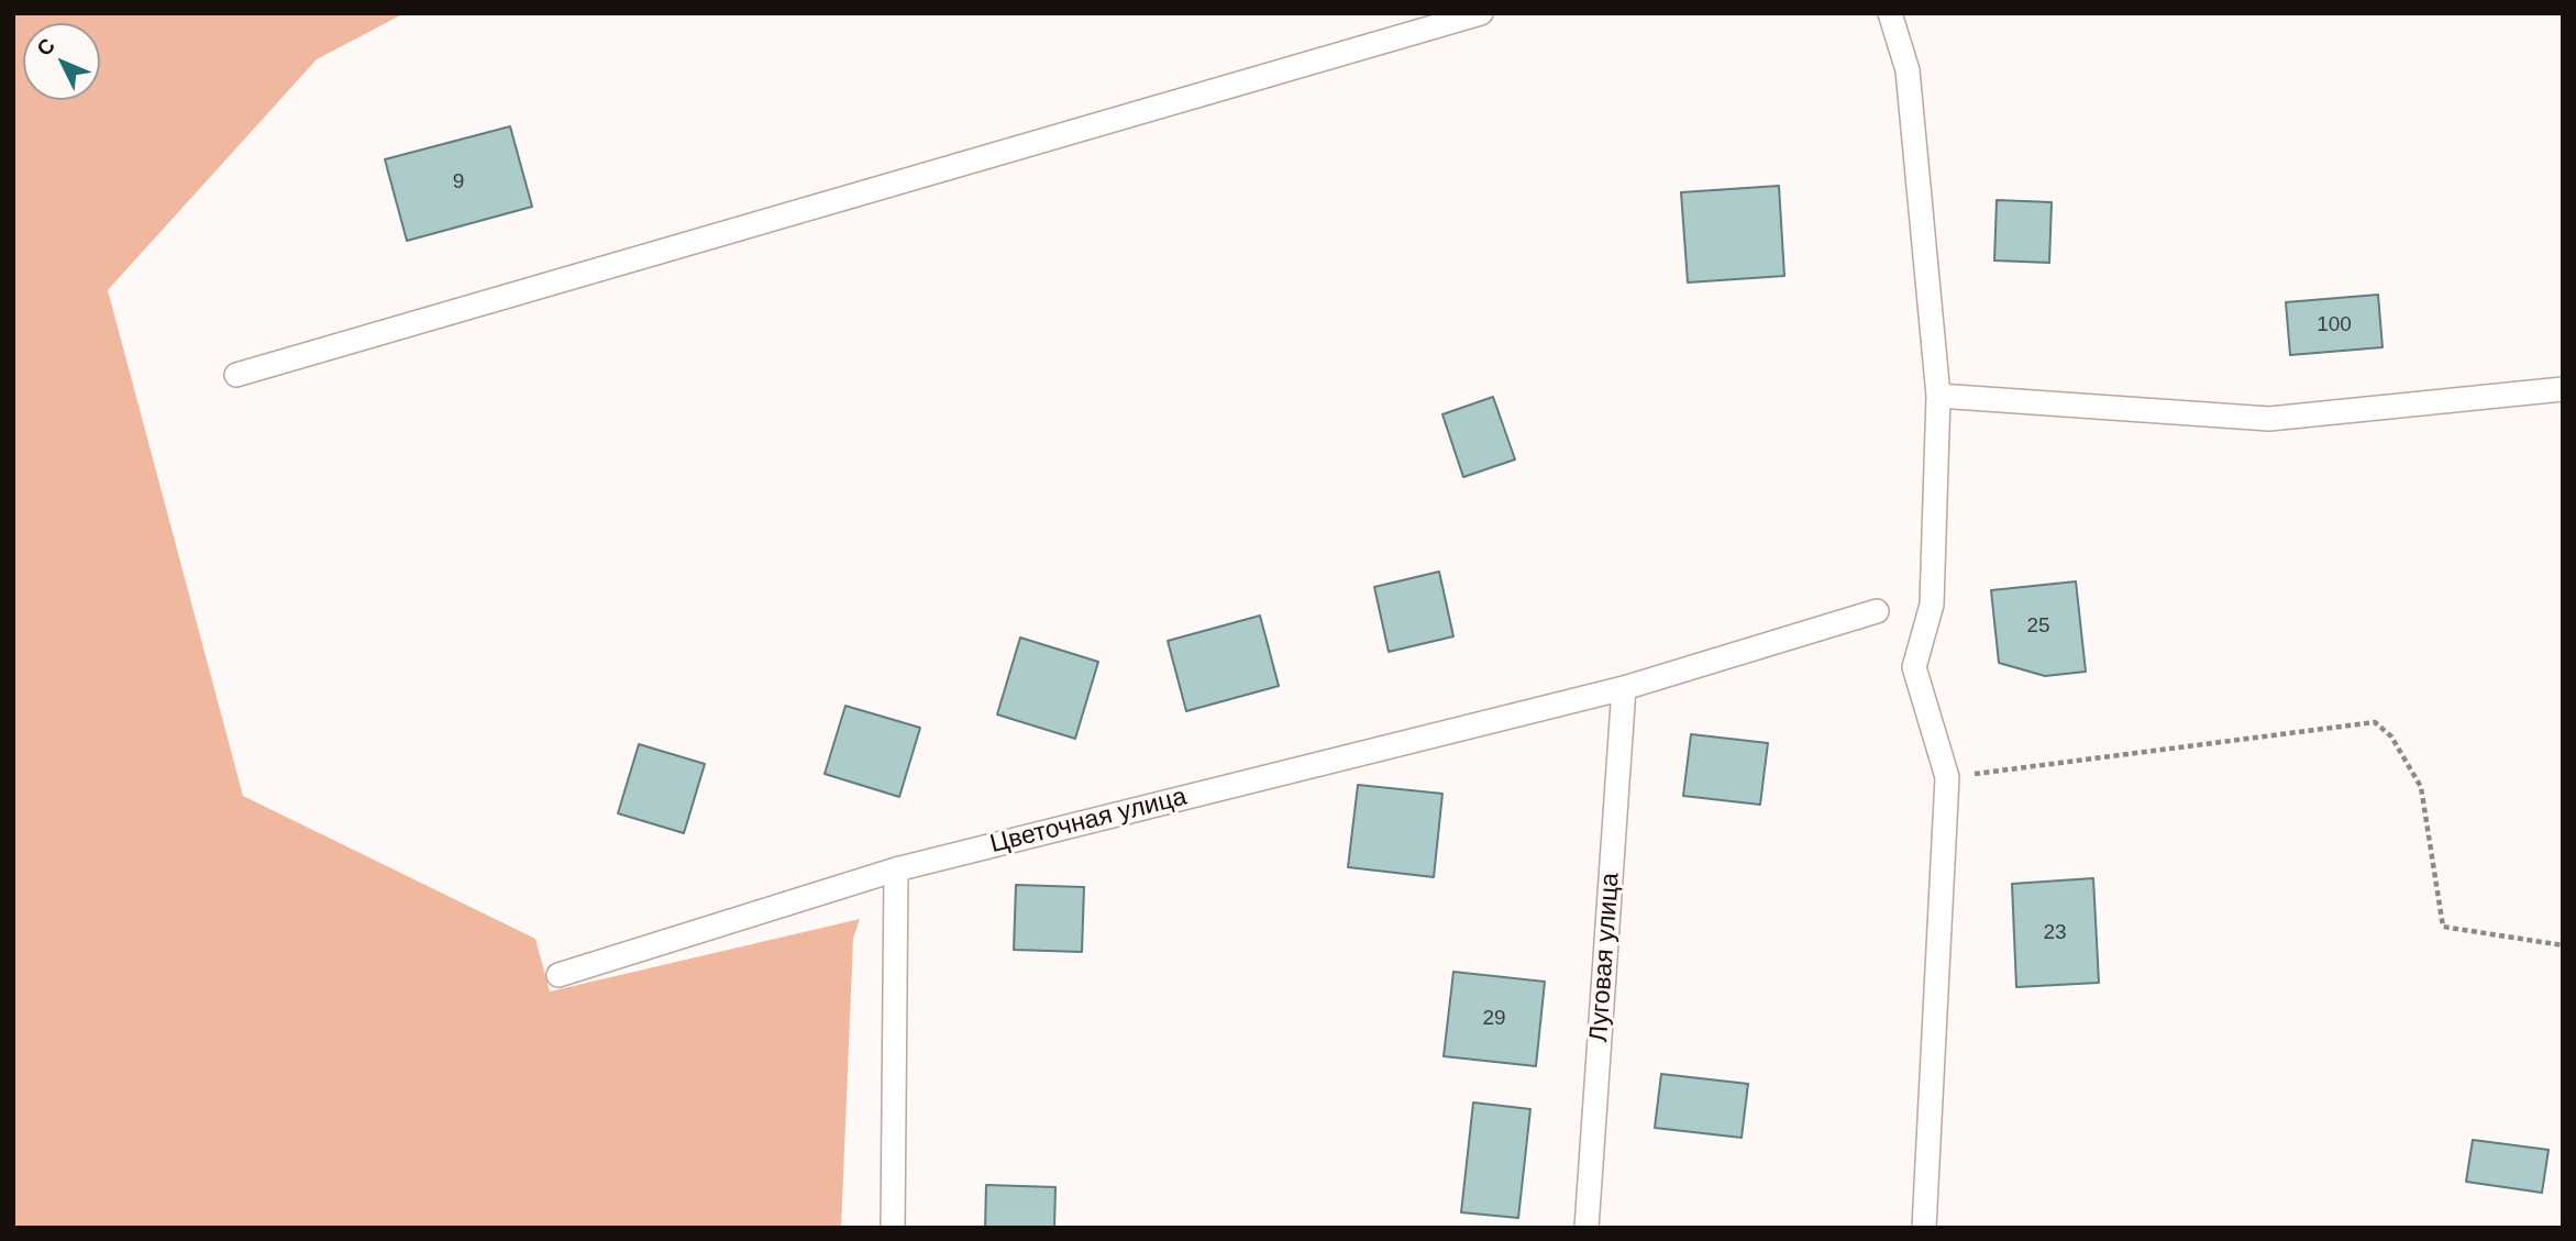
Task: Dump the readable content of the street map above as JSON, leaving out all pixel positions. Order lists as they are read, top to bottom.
{
  "streets": {
    "lane": ["Цветочная улица", "Луговая улица"]
  },
  "crossings": [
    ["Цветочная улица", "Луговая улица"]
  ],
  "house_numbers": [
    "9",
    "100",
    "25",
    "23",
    "29"
  ],
  "north": "top left"
}
